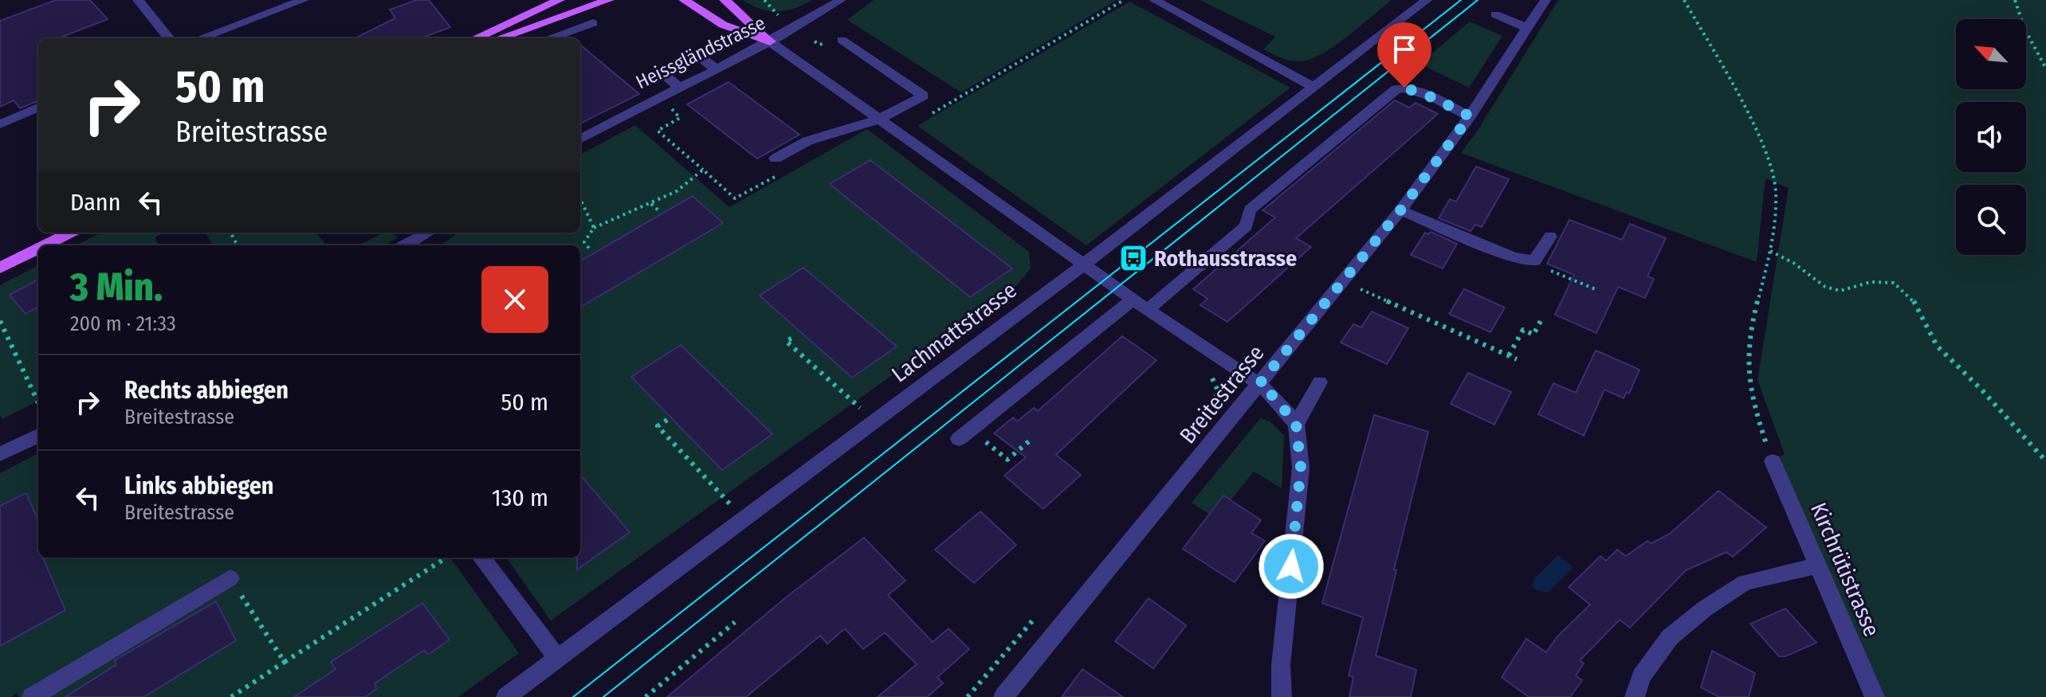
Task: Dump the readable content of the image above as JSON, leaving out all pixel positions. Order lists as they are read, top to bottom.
{
  "streets": {
    "street": [
      "Heissgländstrasse",
      "Lachmattstrasse",
      "Breitestrasse",
      "Kirchrütistrasse"
    ]
  },
  "places": {
    "bus stop": ["Rothausstrasse"]
  },
  "north": "top left",
  "page": {
    "turn": ["50 m", "Breitestrasse"],
    "then": "Dann",
    "heading": ["3 Min.", "200 m · 21:33"],
    "list": [
      {
        "name": "Rechts abbiegen",
        "note": "Breitestrasse",
        "value": "50 m"
      },
      {
        "name": "Links abbiegen",
        "note": "Breitestrasse",
        "value": "130 m"
      }
    ]
  }
}
